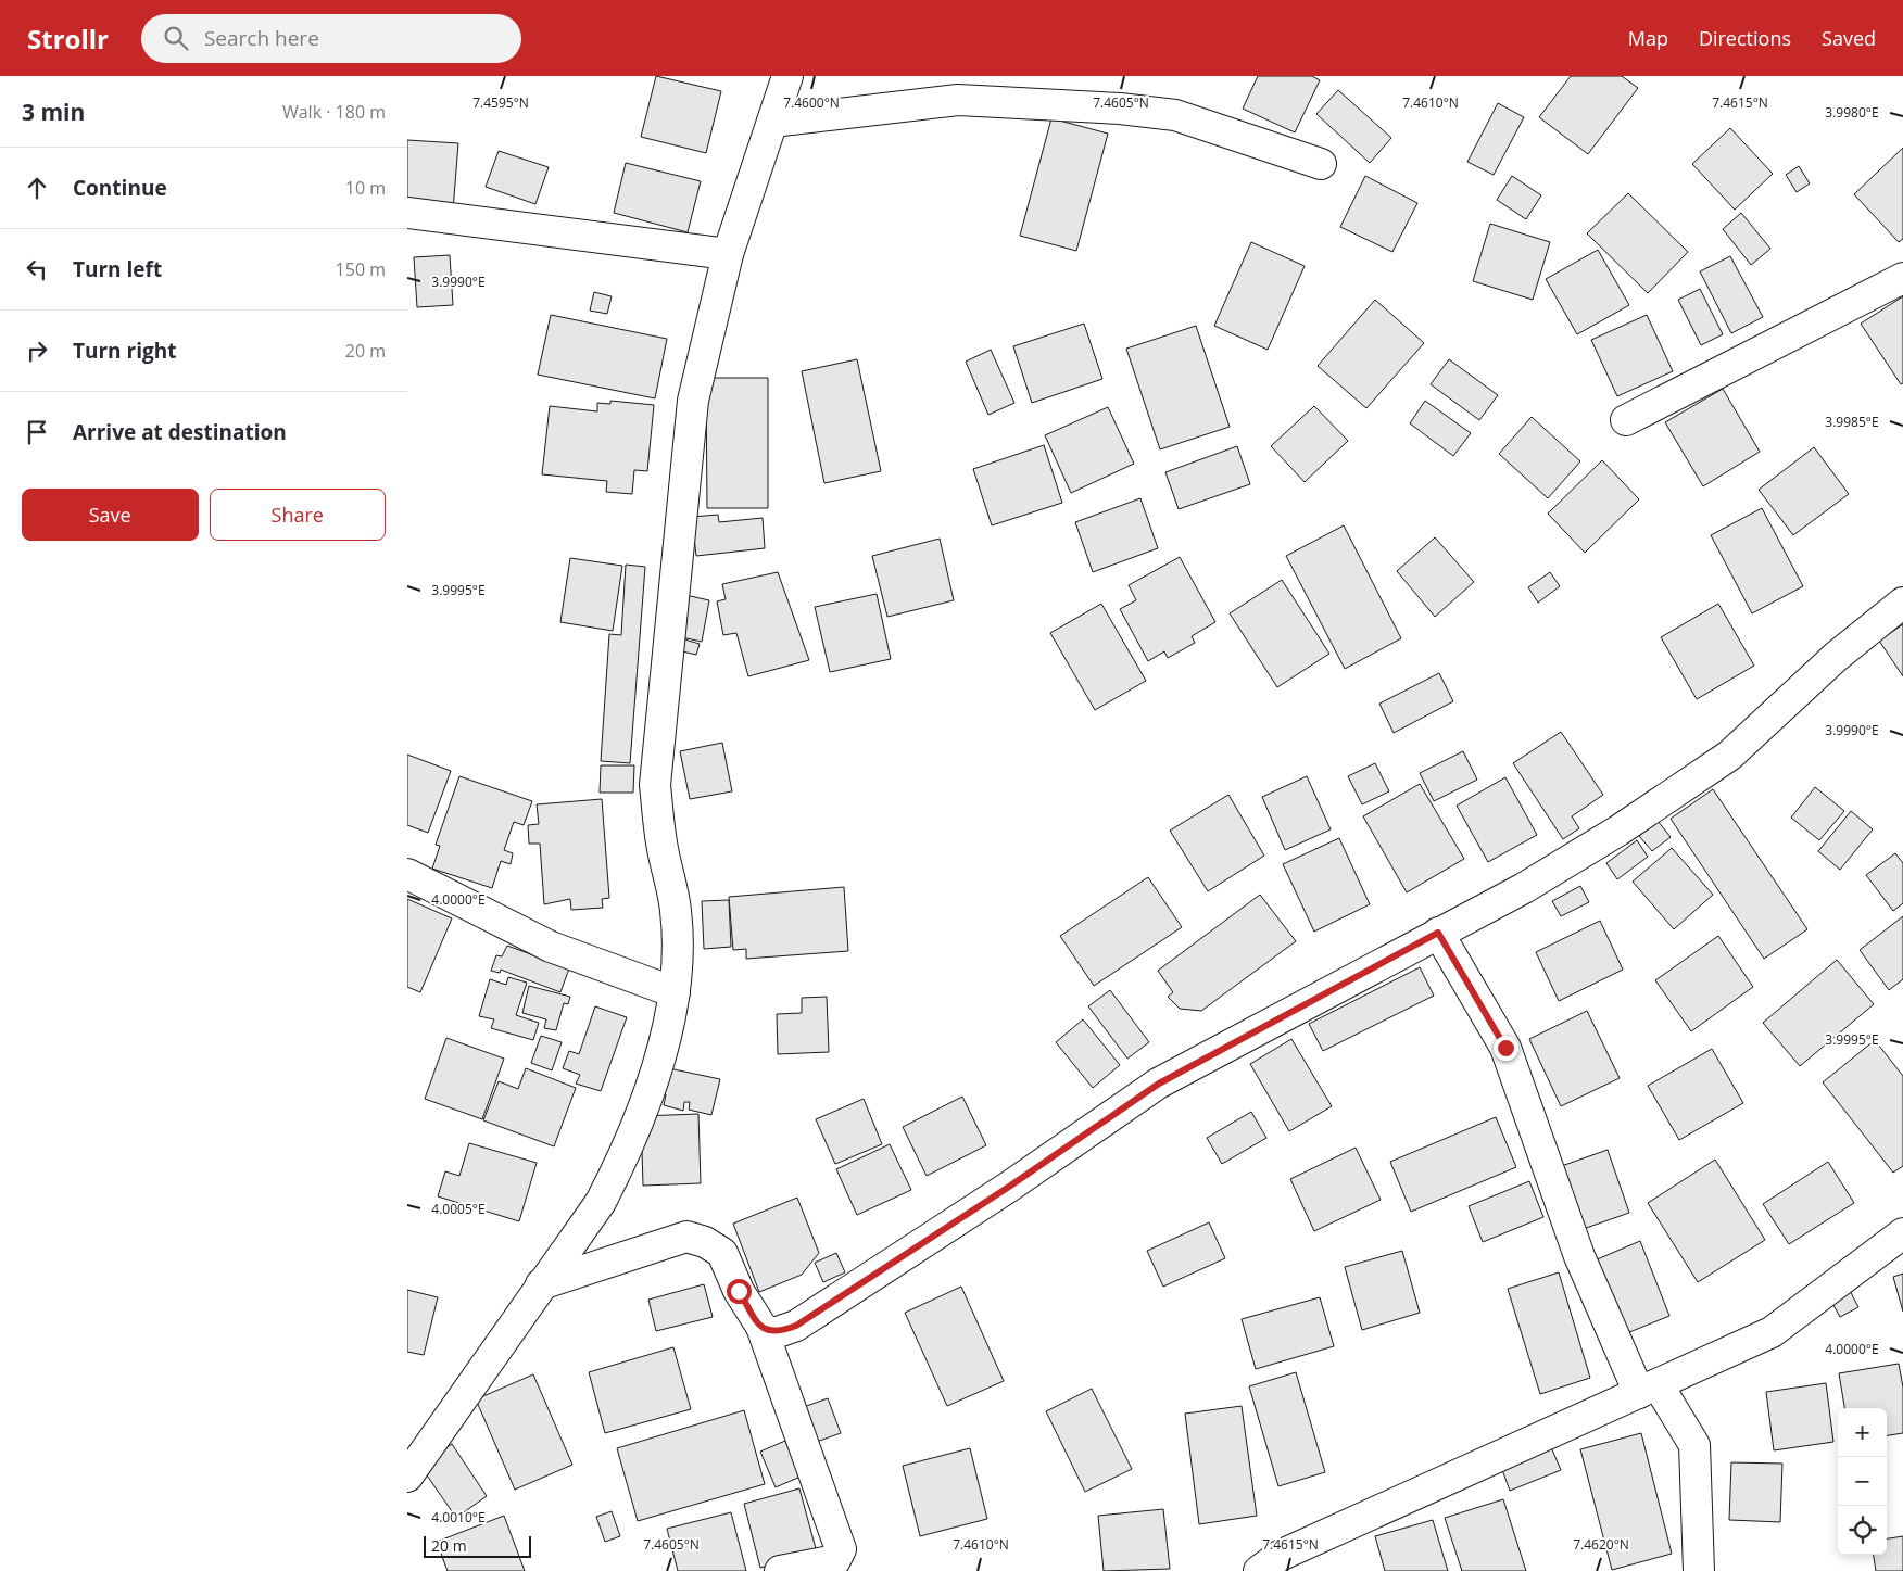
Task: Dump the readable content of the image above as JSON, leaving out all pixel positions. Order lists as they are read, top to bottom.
{
  "scale_bar": "20 m",
  "page": {
    "header": "Strollr",
    "search": "Search here",
    "nav": ["Map", "Directions", "Saved"],
    "heading": ["3 min", "Walk · 180 m"],
    "list": [
      ["Continue", "10 m"],
      ["Turn left", "150 m"],
      ["Turn right", "20 m"],
      "Arrive at destination"
    ],
    "buttons": ["Save", "Share"],
    "map_buttons": ["+", "−"],
    "scale": "20 m"
  },
  "coordinates": [
    "7.4595°N",
    "7.4600°N",
    "7.4605°N",
    "7.4610°N",
    "7.4615°N",
    "3.9980°E",
    "3.9990°E",
    "3.9985°E",
    "3.9995°E",
    "4.0000°E",
    "4.0005°E",
    "4.0010°E",
    "7.4620°N"
  ]
}
